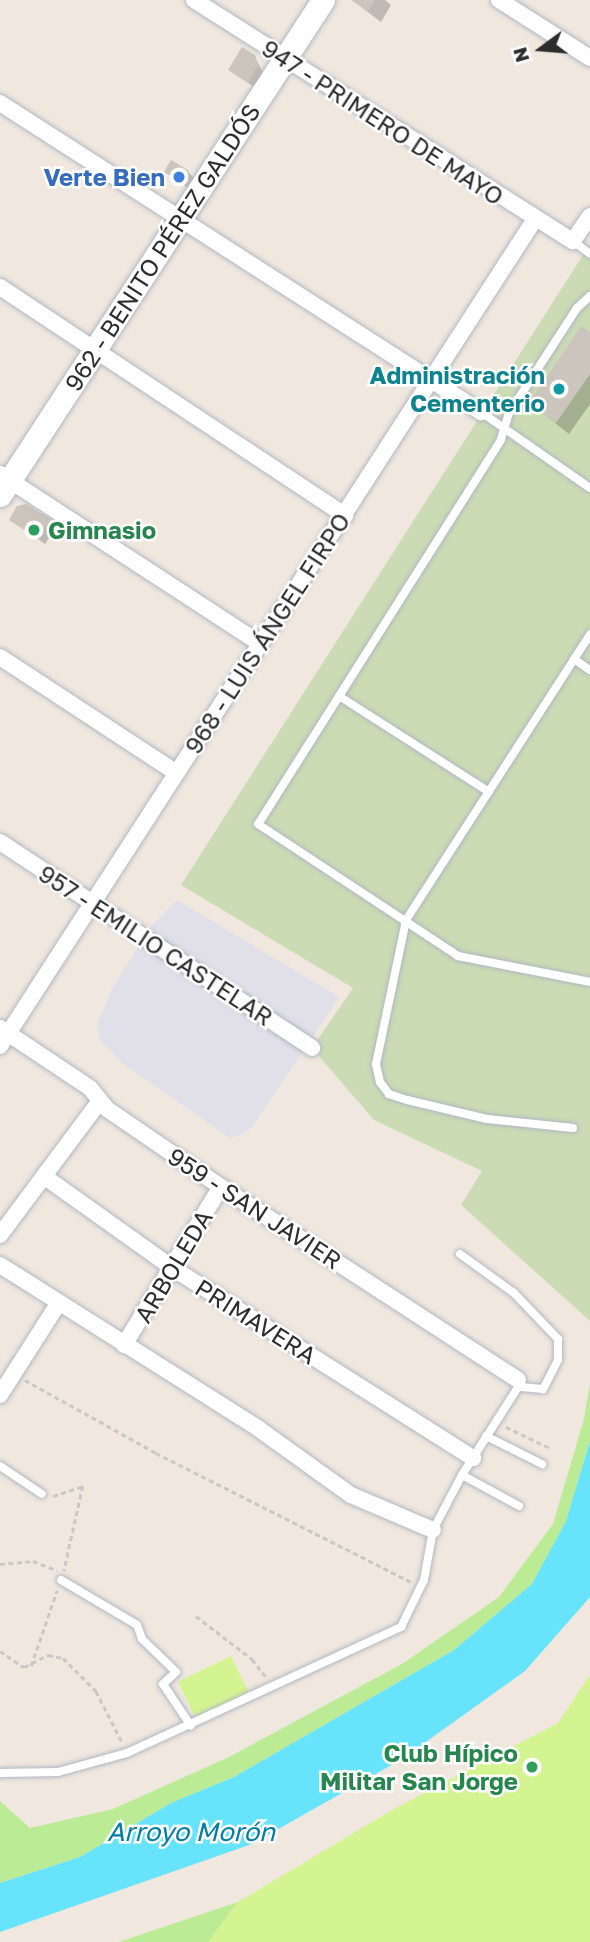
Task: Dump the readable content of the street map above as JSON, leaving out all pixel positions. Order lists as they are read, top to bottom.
{
  "streets": {
    "main road": ["962 - BENITO PÉREZ GALDÓS"],
    "street": [
      "947 - PRIMERO DE MAYO",
      "968 - LUIS ÁNGEL FIRPO",
      "957 - EMILIO CASTELAR",
      "959 - SAN JAVIER",
      "ARBOLEDA",
      "PRIMAVERA"
    ]
  },
  "crossings": [
    ["947 - PRIMERO DE MAYO", "962 - BENITO PÉREZ GALDÓS"],
    ["947 - PRIMERO DE MAYO", "968 - LUIS ÁNGEL FIRPO"],
    ["968 - LUIS ÁNGEL FIRPO", "957 - EMILIO CASTELAR"],
    ["968 - LUIS ÁNGEL FIRPO", "959 - SAN JAVIER"],
    ["959 - SAN JAVIER", "ARBOLEDA"],
    ["ARBOLEDA", "PRIMAVERA"]
  ],
  "water": ["Arroyo Morón"],
  "places": [
    "Verte Bien",
    "Administración Cementerio",
    "Gimnasio",
    "Club Hípico Militar San Jorge"
  ],
  "north": "left"
}
